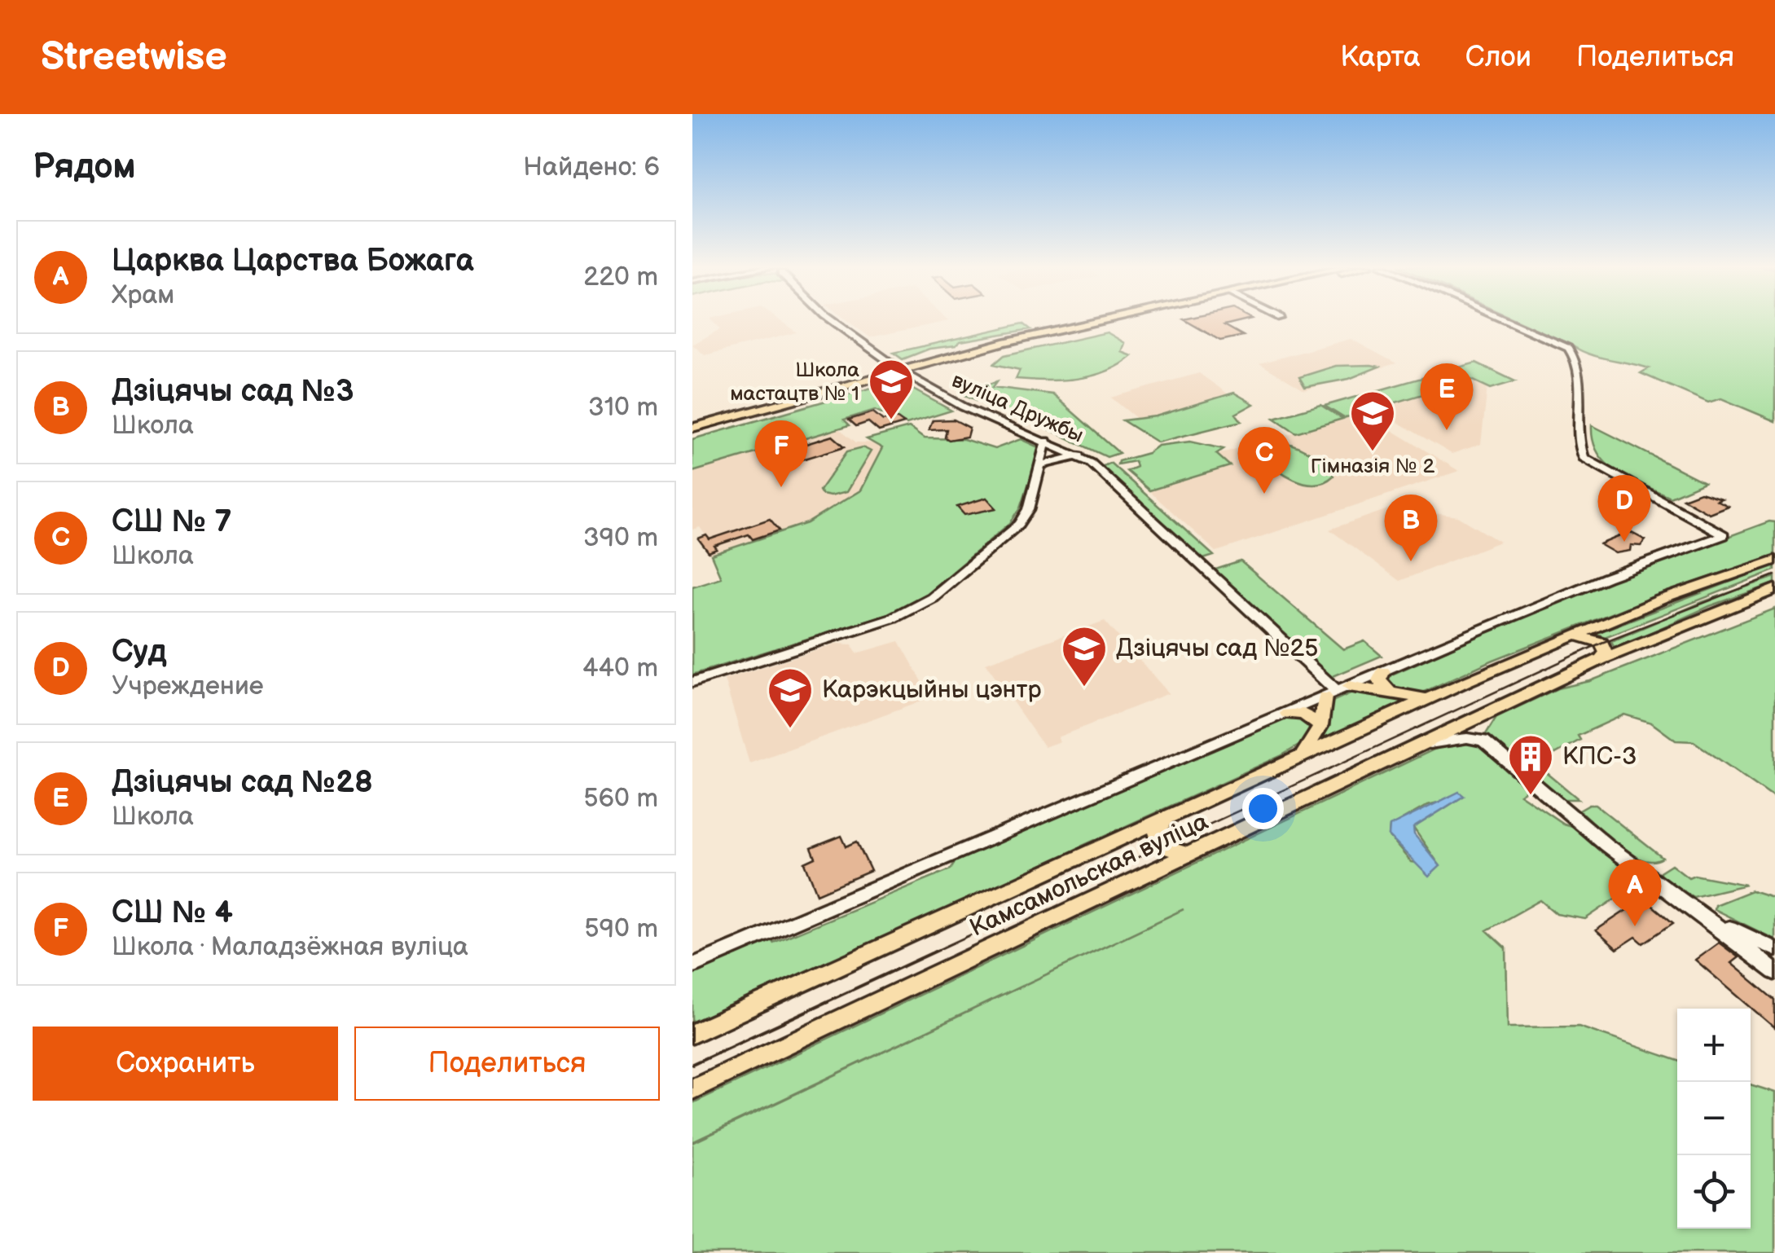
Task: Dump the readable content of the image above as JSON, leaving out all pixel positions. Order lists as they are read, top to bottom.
{
  "streets": {
    "main road": ["Камсамольская вуліца"],
    "street": ["вуліца Дружбы"]
  },
  "places": {
    "school or university": [
      "Школа мастацтв № 1",
      "Гімназія № 2",
      "Дзіцячы сад №25",
      "Карэкцыйны цэнтр"
    ],
    "building": ["КПС-3"]
  },
  "page": {
    "header": "Streetwise",
    "nav": ["Карта", "Слои", "Поделиться"],
    "heading": ["Рядом", "Найдено: 6"],
    "list": [
      {
        "mark": "A",
        "name": "Царква Царства Божага",
        "note": "Храм",
        "value": "220 m"
      },
      {
        "mark": "B",
        "name": "Дзіцячы сад №3",
        "note": "Школа",
        "value": "310 m"
      },
      {
        "mark": "C",
        "name": "СШ № 7",
        "note": "Школа",
        "value": "390 m"
      },
      {
        "mark": "D",
        "name": "Суд",
        "note": "Учреждение",
        "value": "440 m"
      },
      {
        "mark": "E",
        "name": "Дзіцячы сад №28",
        "note": "Школа",
        "value": "560 m"
      },
      {
        "mark": "F",
        "name": "СШ № 4",
        "note": "Школа · Маладзёжная вуліца",
        "value": "590 m"
      }
    ],
    "pins": [
      "E",
      "F",
      "C",
      "D",
      "B",
      "A"
    ],
    "buttons": ["Сохранить", "Поделиться"],
    "map_buttons": ["+", "−"]
  }
}
